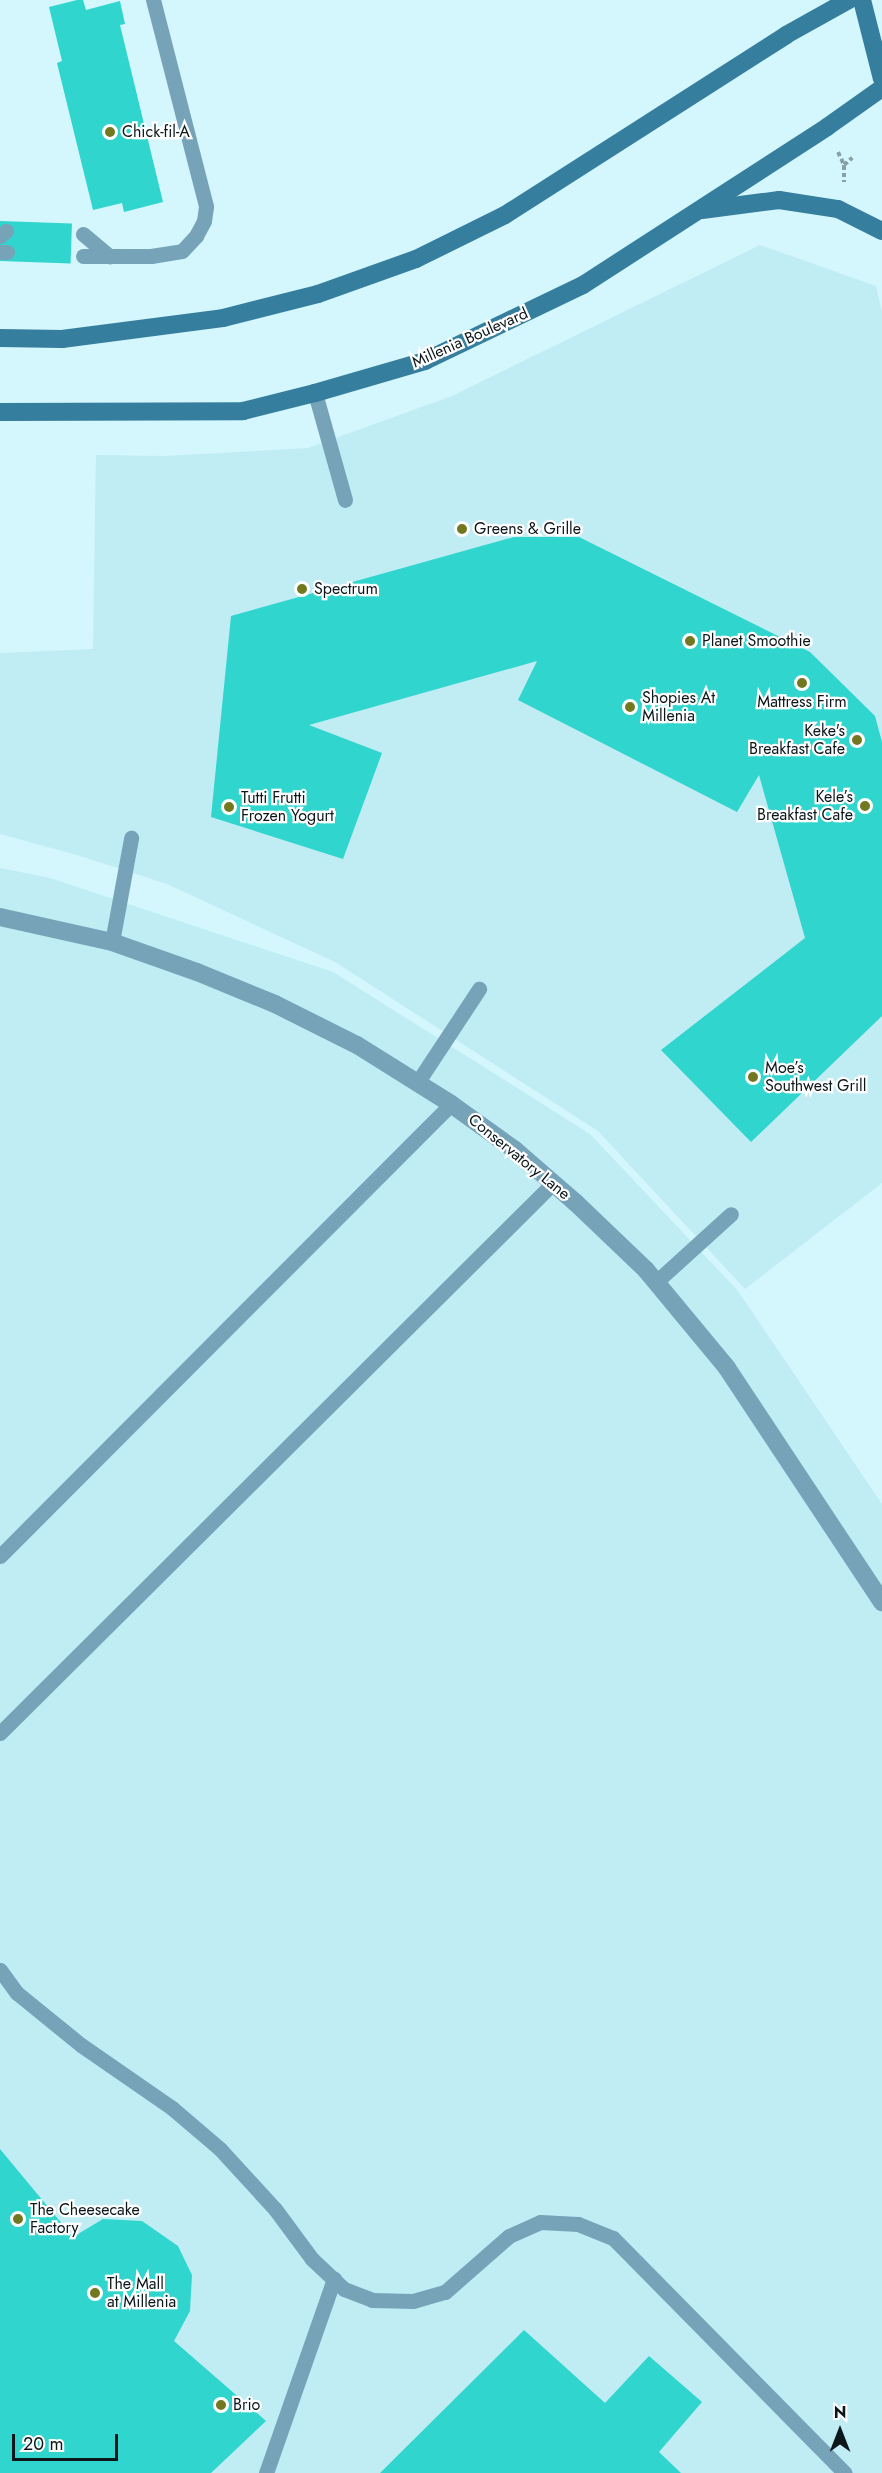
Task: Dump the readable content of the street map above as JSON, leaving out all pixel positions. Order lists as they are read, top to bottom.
{
  "streets": {
    "street": ["Millenia Boulevard", "Conservatory Lane"]
  },
  "places": [
    "Chick-fil-A",
    "Greens & Grille",
    "Spectrum",
    "Planet Smoothie",
    "Mattress Firm",
    "Shopies At Millenia",
    "Keke's Breakfast Cafe",
    "Kele’s Breakfast Cafe",
    "Tutti Frutti Frozen Yogurt",
    "Moe’s Southwest Grill",
    "The Cheesecake Factory",
    "The Mall at Millenia",
    "Brio"
  ],
  "scale_bar": "20 m",
  "north": "top"
}
